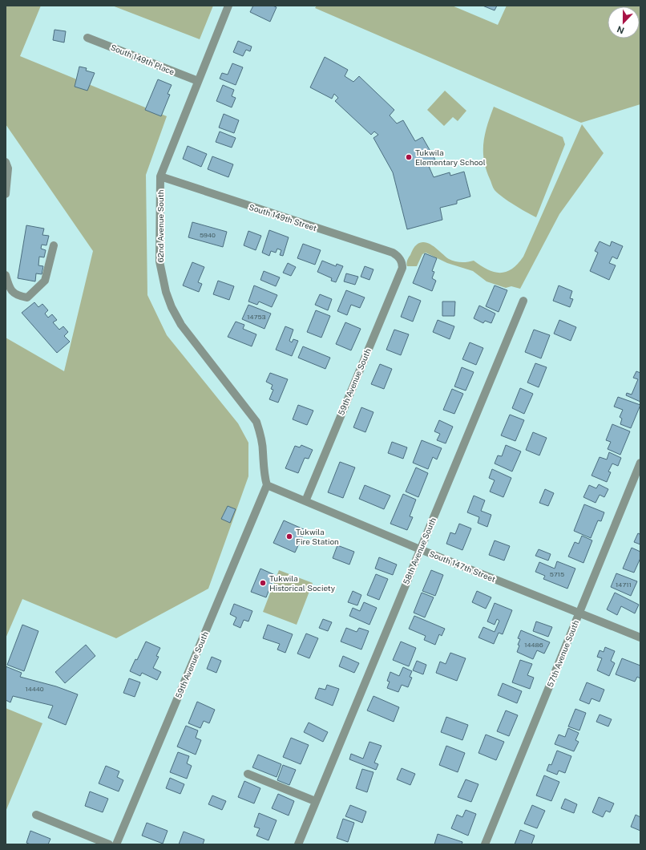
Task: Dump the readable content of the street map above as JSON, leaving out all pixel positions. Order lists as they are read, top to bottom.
{
  "streets": {
    "street": [
      "South 149th Place",
      "South 149th Street",
      "62nd Avenue South",
      "59th Avenue South",
      "58th Avenue South",
      "South 147th Street",
      "57th Avenue South"
    ]
  },
  "crossings": [
    ["South 149th Place", "62nd Avenue South"],
    ["South 149th Street", "62nd Avenue South"],
    ["South 149th Street", "59th Avenue South"],
    ["62nd Avenue South", "59th Avenue South"],
    ["62nd Avenue South", "South 147th Street"],
    ["59th Avenue South", "South 147th Street"],
    ["58th Avenue South", "South 147th Street"],
    ["South 147th Street", "57th Avenue South"]
  ],
  "places": ["Tukwila Elementary School", "Tukwila Fire Station", "Tukwila Historical Society"],
  "house_numbers": [
    "5940",
    "14753",
    "5715",
    "14711",
    "14486",
    "14440"
  ],
  "north": "bottom"
}
